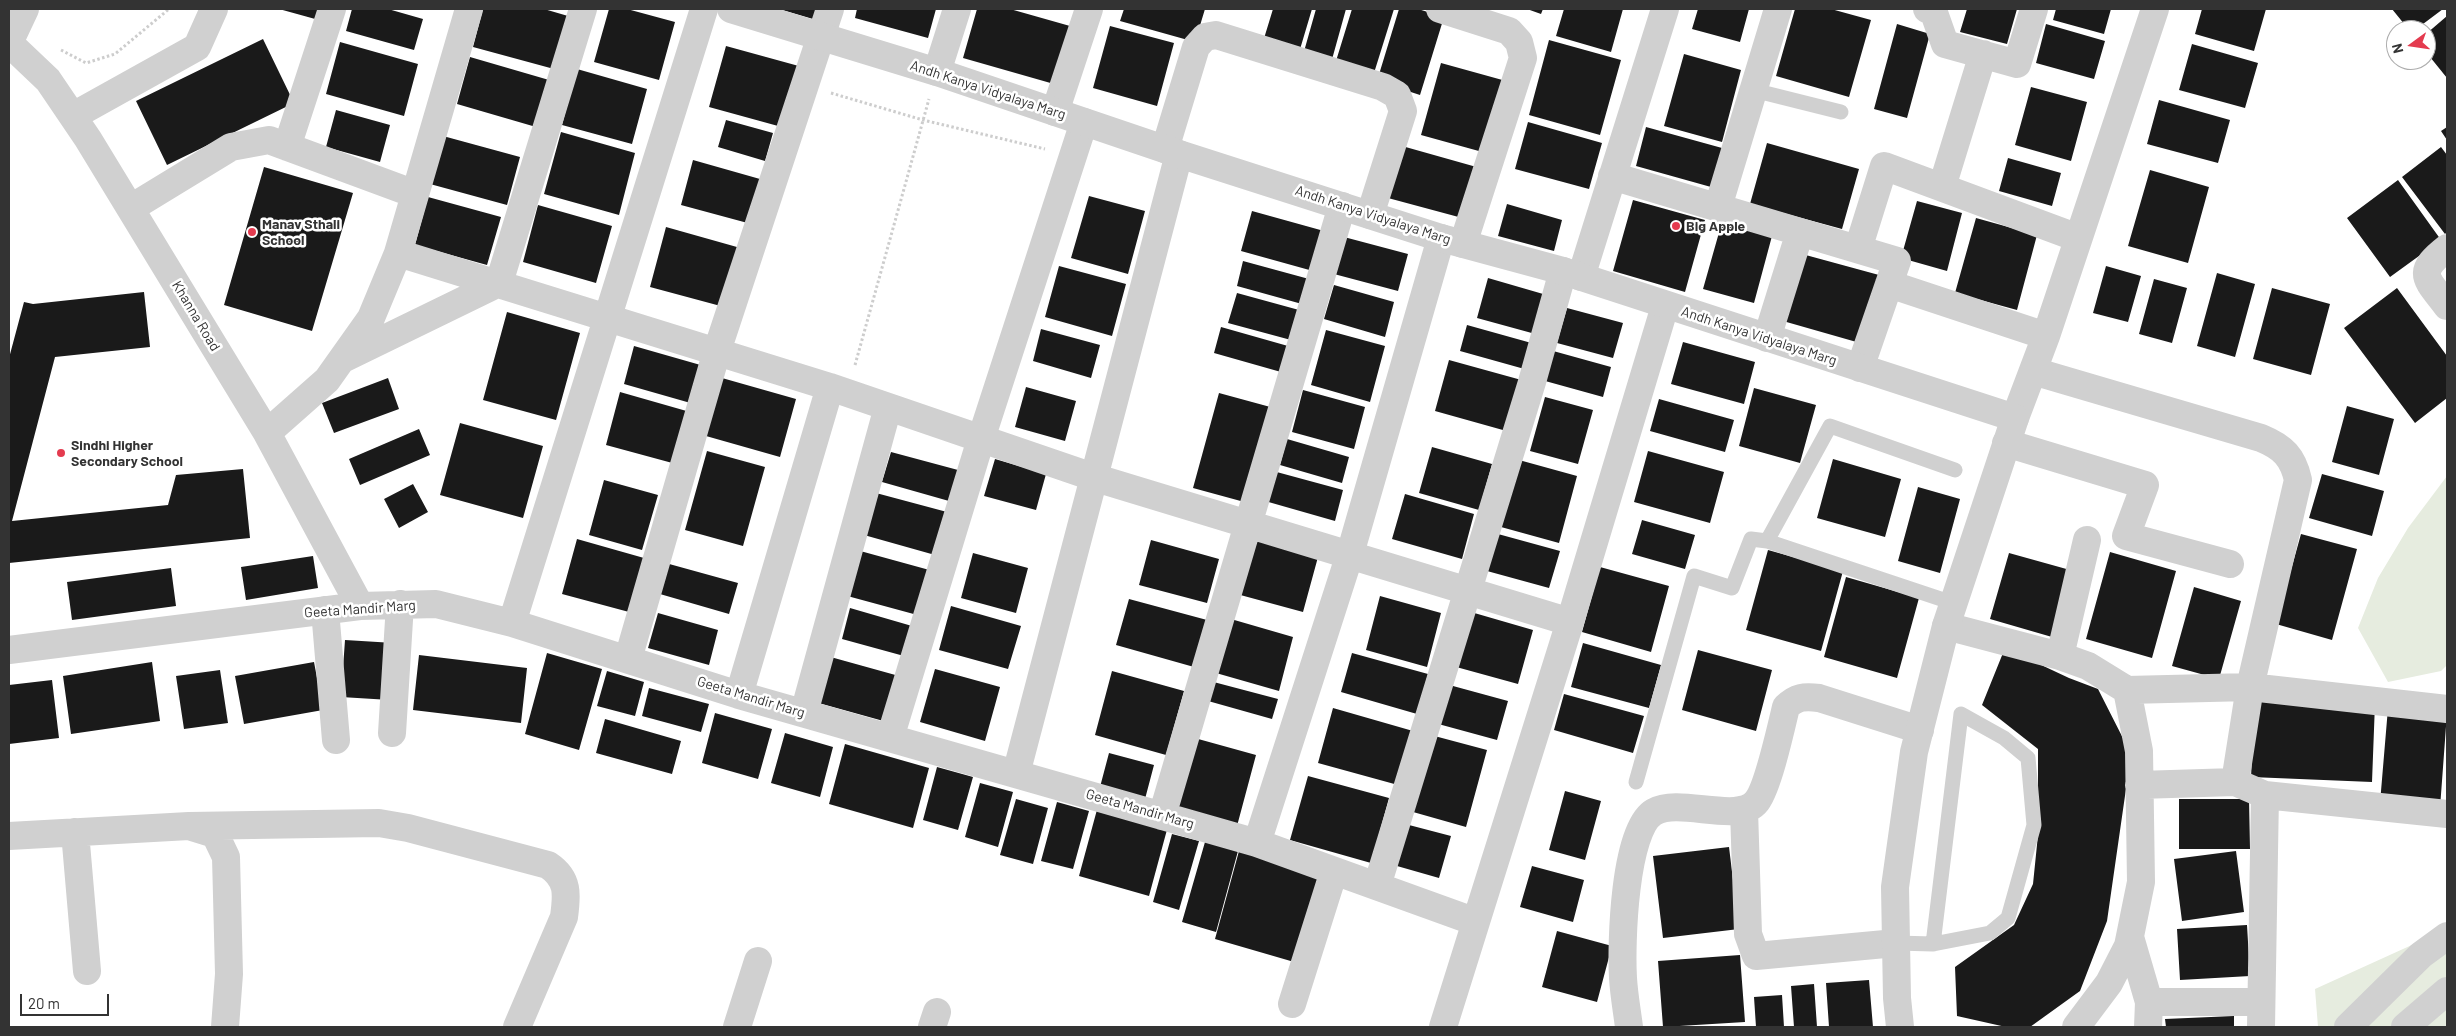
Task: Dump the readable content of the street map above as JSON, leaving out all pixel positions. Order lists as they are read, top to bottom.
{
  "streets": {
    "street": ["Andh Kanya Vidyalaya Marg", "Khanna Road", "Geeta Mandir Marg"]
  },
  "crossings": [
    ["Khanna Road", "Geeta Mandir Marg"]
  ],
  "places": ["Big Apple", "Manav Sthali School", "Sindhi Higher Secondary School"],
  "scale_bar": "20 m",
  "north": "left"
}
